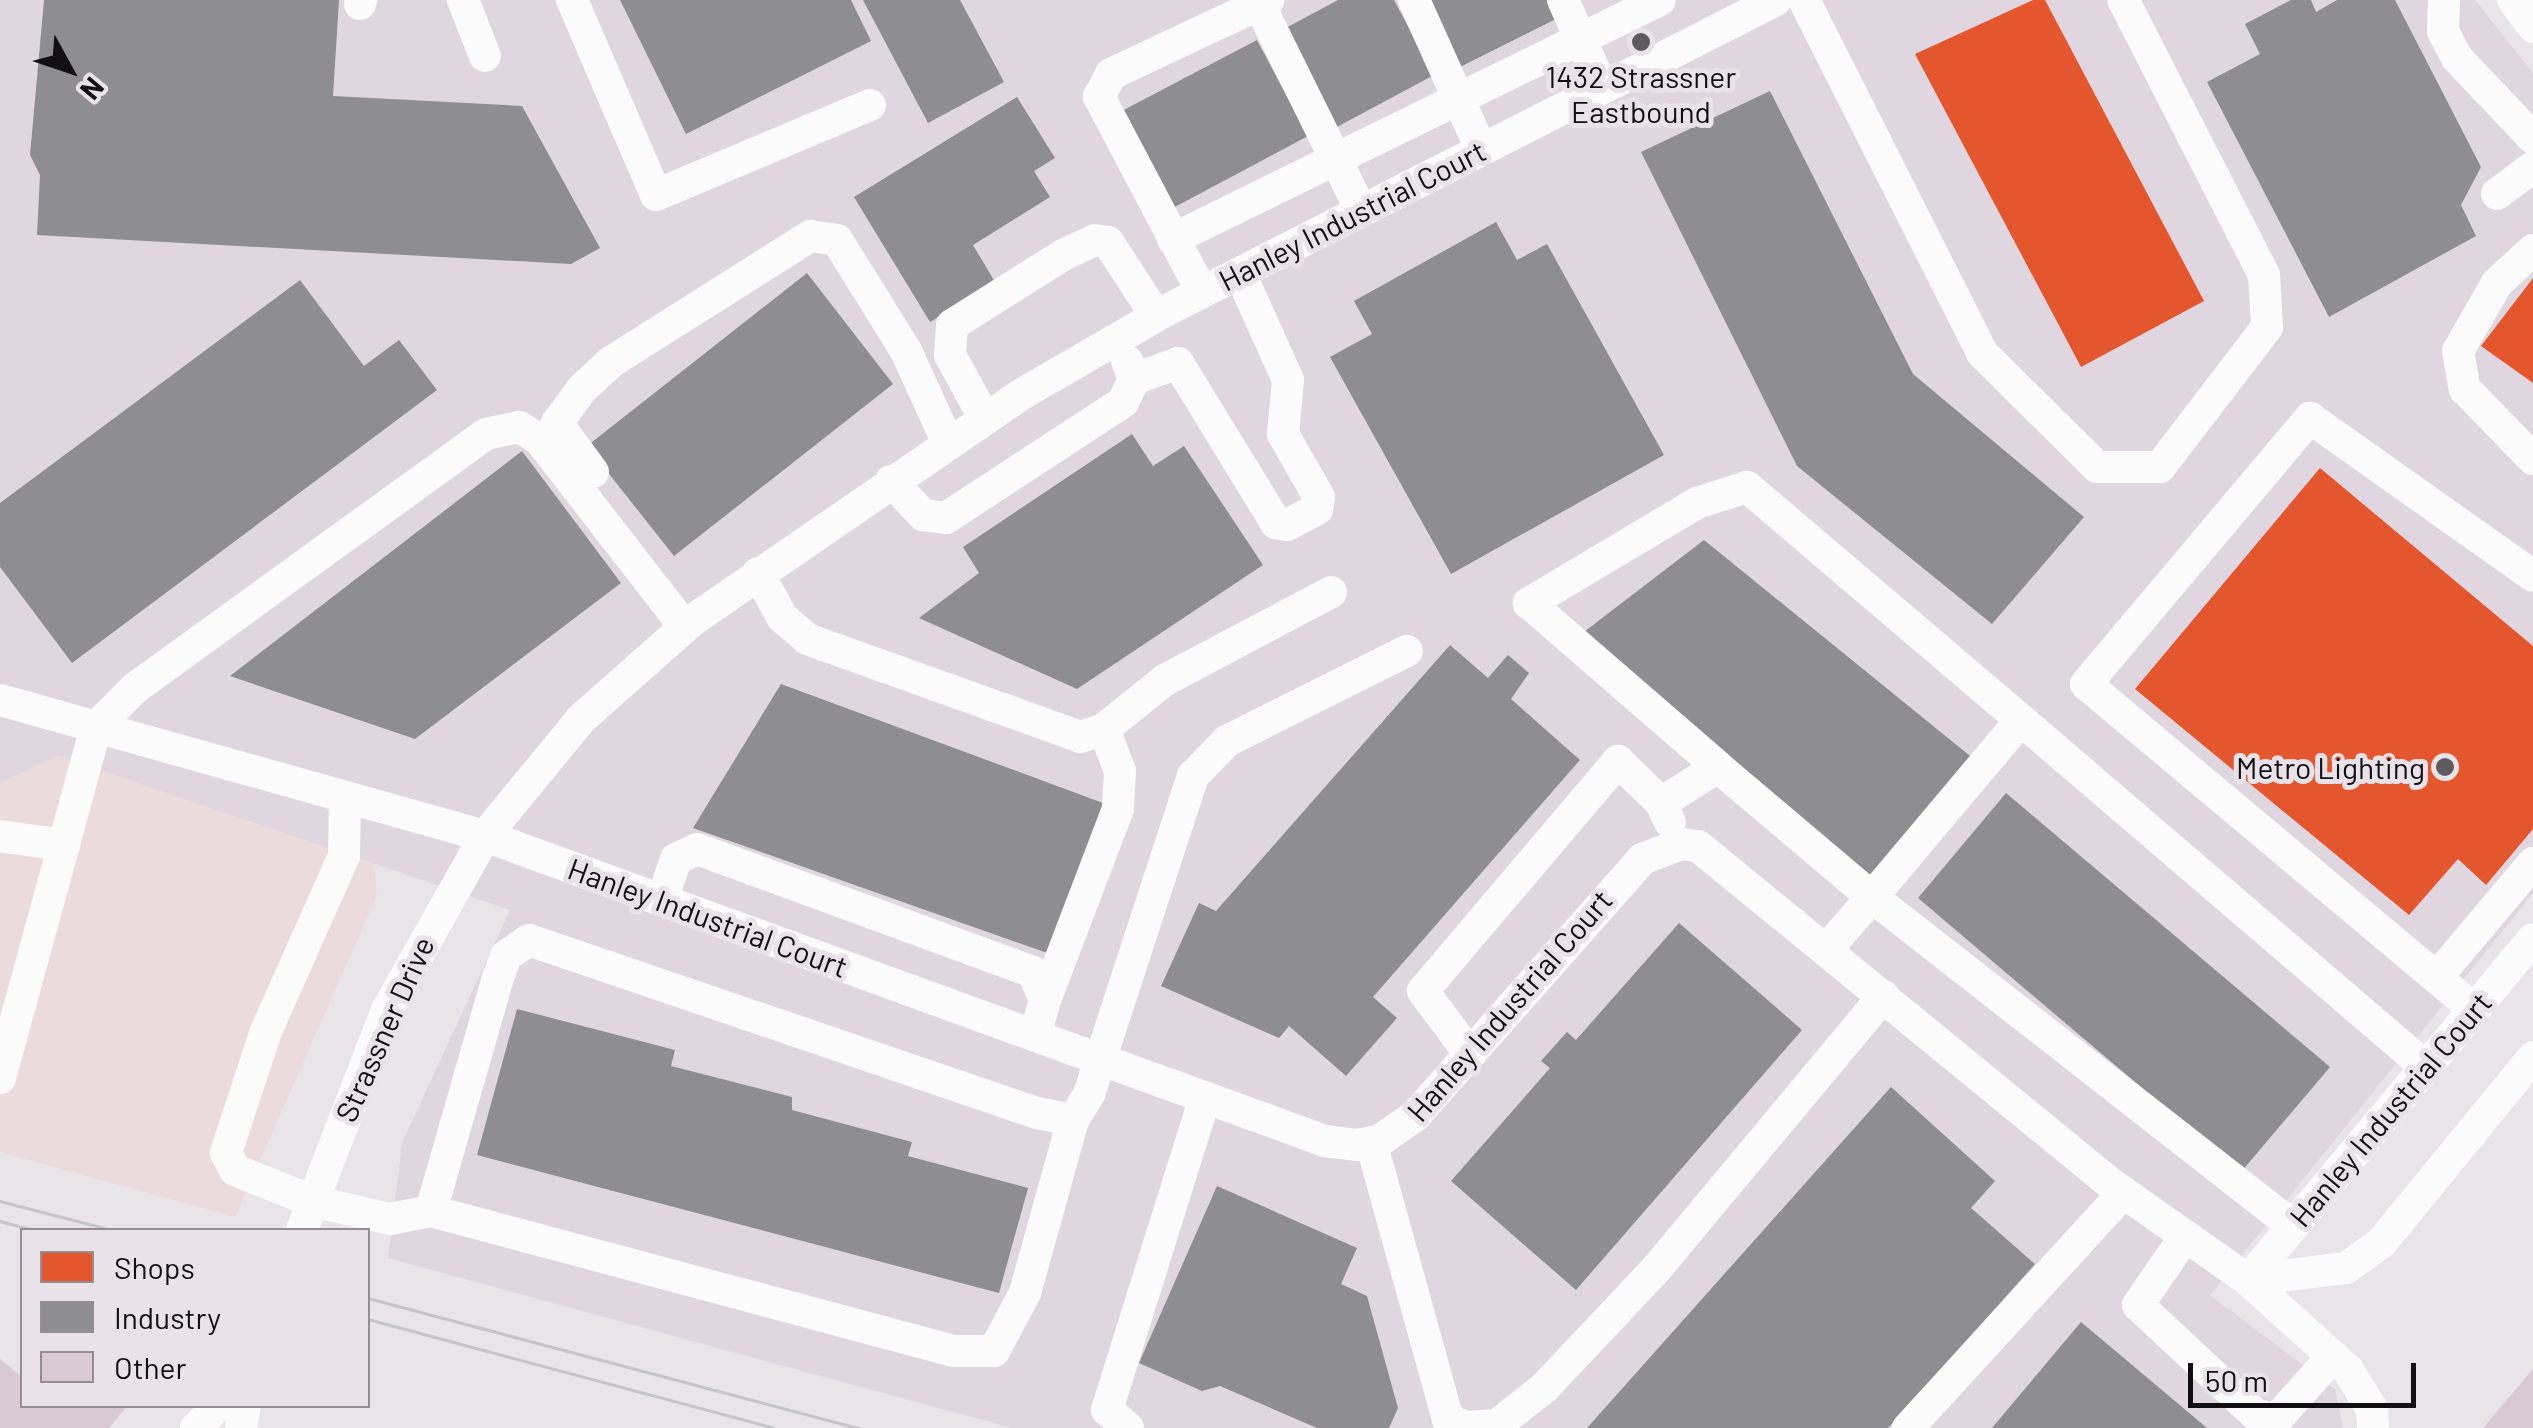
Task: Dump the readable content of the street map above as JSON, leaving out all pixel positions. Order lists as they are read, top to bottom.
{
  "streets": {
    "street": ["Hanley Industrial Court", "Strassner Drive"]
  },
  "crossings": [
    ["Hanley Industrial Court", "Strassner Drive"]
  ],
  "places": ["1432 Strassner Eastbound", "Metro Lighting"],
  "legend": ["Shops", "Industry", "Other"],
  "scale_bar": "50 m",
  "north": "bottom right"
}
